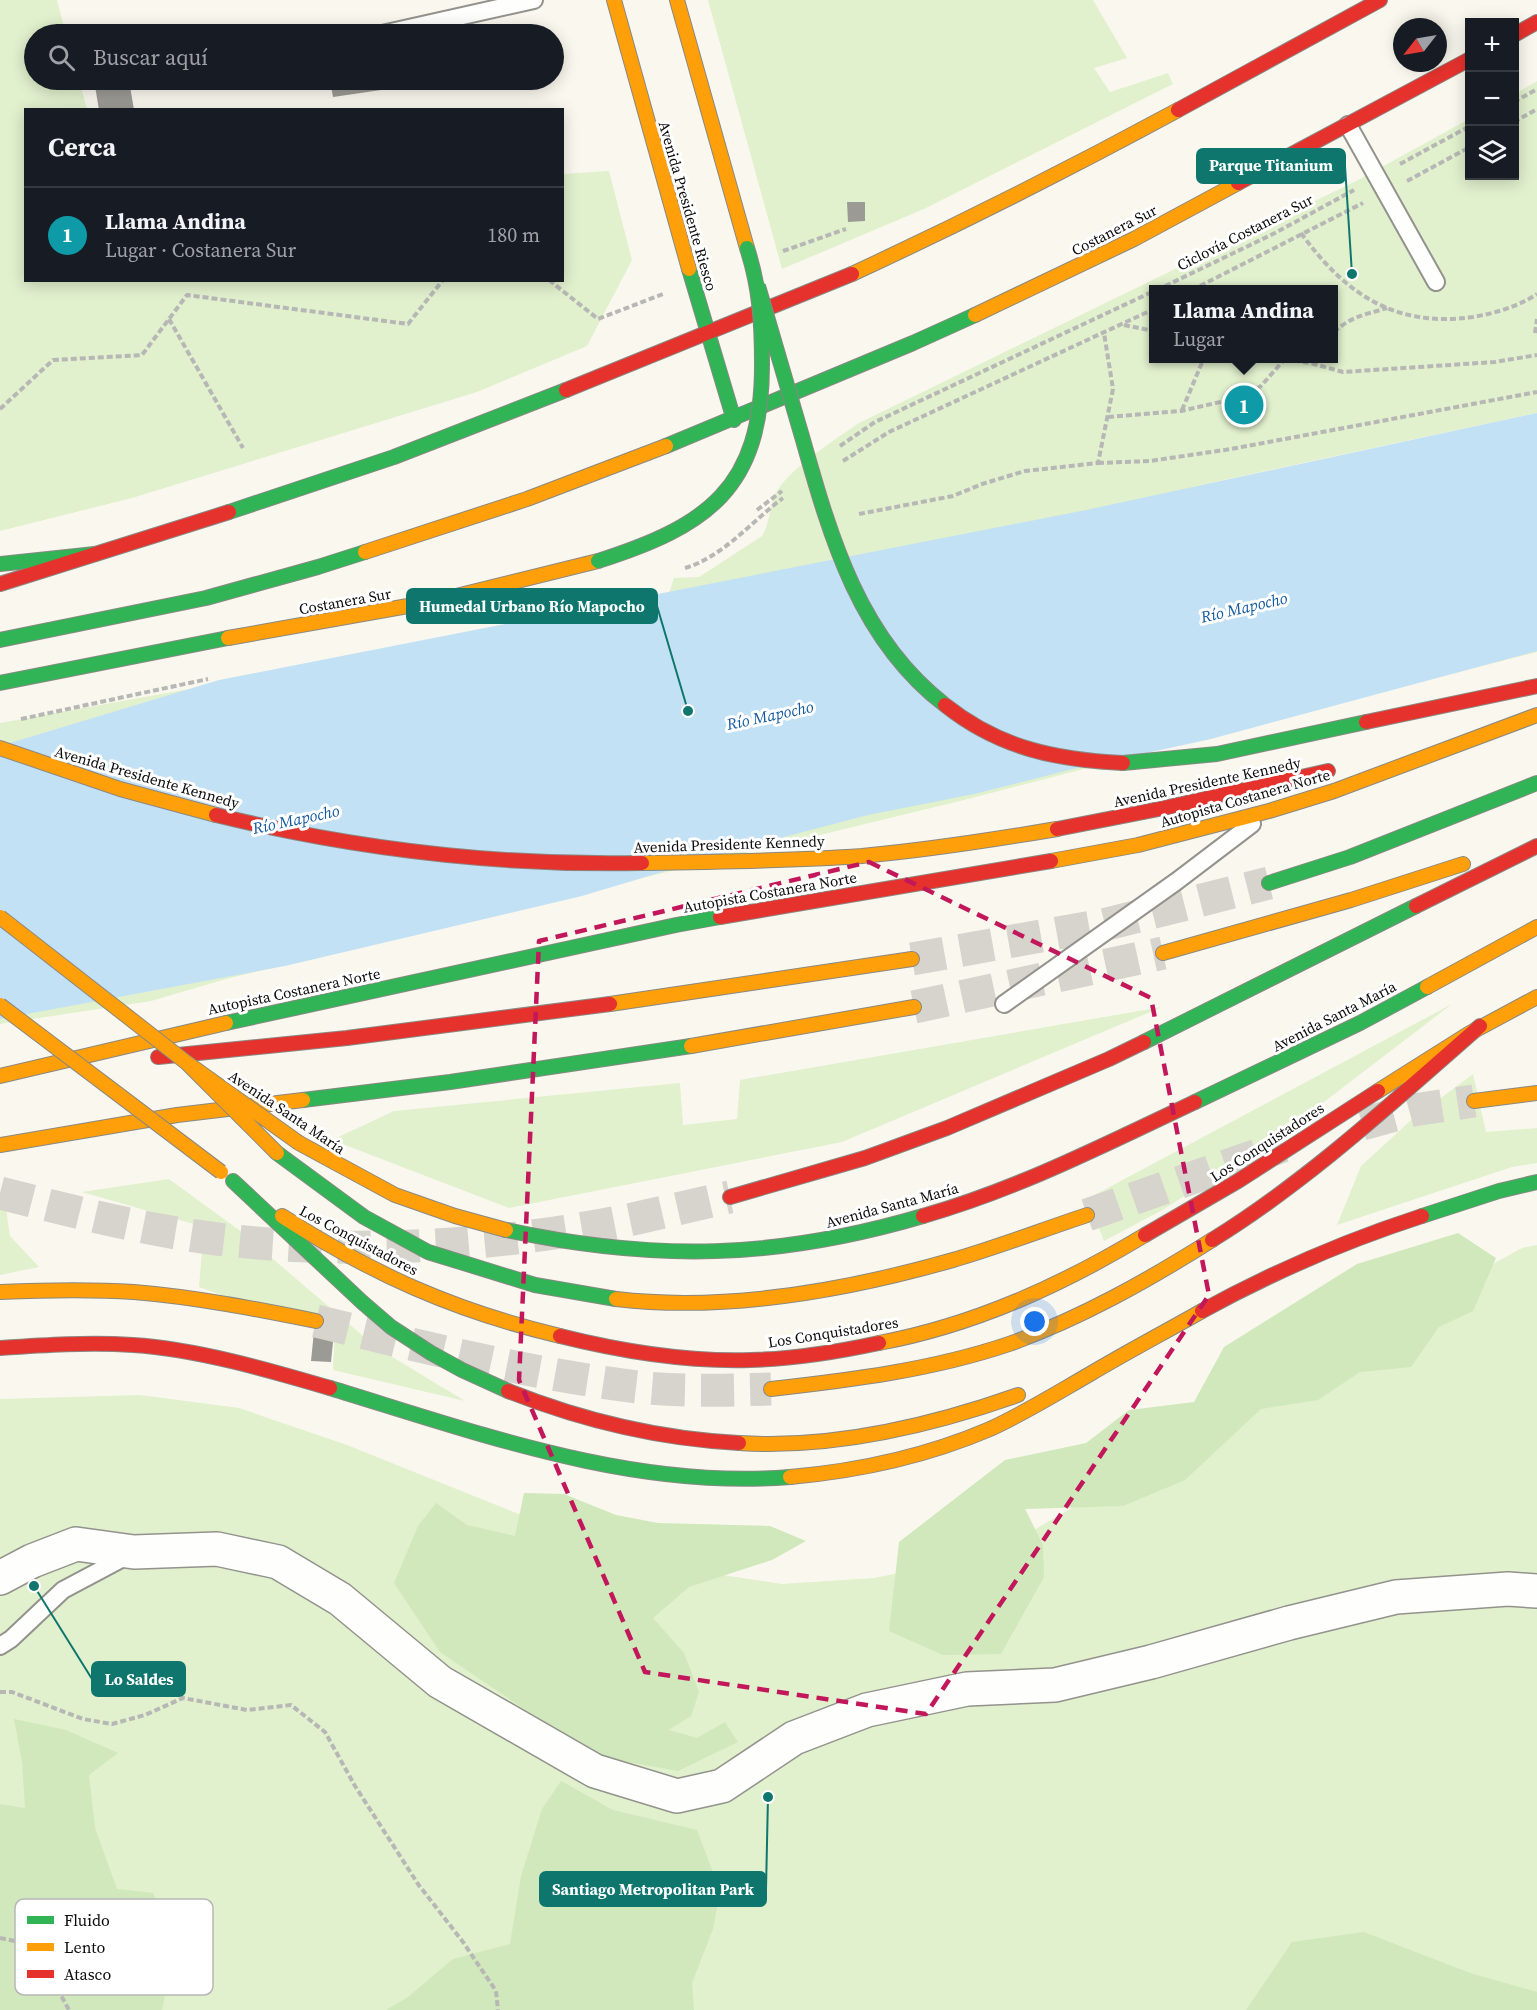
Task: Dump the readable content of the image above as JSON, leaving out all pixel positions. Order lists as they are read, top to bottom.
{
  "streets": {
    "main road": [
      "Avenida Presidente Riesco",
      "Costanera Sur",
      "Avenida Presidente Kennedy",
      "Autopista Costanera Norte",
      "Avenida Santa María",
      "Los Conquistadores"
    ],
    "path": ["Ciclovía Costanera Sur"]
  },
  "crossings": [
    ["Avenida Presidente Riesco", "Costanera Sur"]
  ],
  "water": ["Río Mapocho"],
  "places": [
    "Parque Titanium",
    "Humedal Urbano Río Mapocho",
    "Lo Saldes",
    "Santiago Metropolitan Park"
  ],
  "legend": ["Fluido", "Lento", "Atasco"],
  "north": "bottom left",
  "page": {
    "map_buttons": ["+", "−"],
    "search": "Buscar aquí",
    "heading": "Cerca",
    "list": [
      {
        "mark": "1",
        "name": "Llama Andina",
        "note": "Lugar · Costanera Sur",
        "value": "180 m"
      }
    ],
    "popup": ["Llama Andina", "Lugar"],
    "pins": "1"
  }
}
